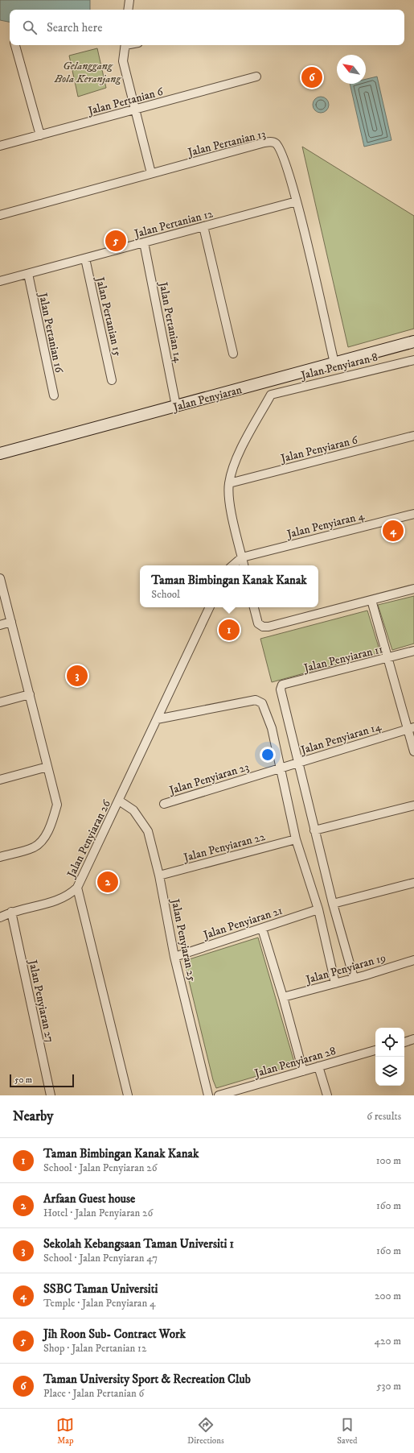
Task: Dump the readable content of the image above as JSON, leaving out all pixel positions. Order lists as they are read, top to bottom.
{
  "streets": {
    "street": [
      "Jalan Pertanian 6",
      "Jalan Pertanian 13",
      "Jalan Pertanian 12",
      "Jalan Pertanian 15",
      "Jalan Pertanian 14",
      "Jalan Pertanian 16",
      "Jalan Penyiaran 8",
      "Jalan Penyiaran",
      "Jalan Penyiaran 6",
      "Jalan Penyiaran 4",
      "Jalan Penyiaran 11",
      "Jalan Penyiaran 14",
      "Jalan Penyiaran 23",
      "Jalan Penyiaran 26",
      "Jalan Penyiaran 22",
      "Jalan Penyiaran 21",
      "Jalan Penyiaran 25",
      "Jalan Penyiaran 19",
      "Jalan Penyiaran 27",
      "Jalan Penyiaran 28"
    ]
  },
  "crossings": [
    ["Jalan Pertanian 13", "Jalan Pertanian 12"],
    ["Jalan Pertanian 13", "Jalan Penyiaran"],
    ["Jalan Pertanian 12", "Jalan Pertanian 15"],
    ["Jalan Pertanian 12", "Jalan Pertanian 14"],
    ["Jalan Pertanian 12", "Jalan Pertanian 16"],
    ["Jalan Pertanian 14", "Jalan Penyiaran"],
    ["Jalan Penyiaran 8", "Jalan Penyiaran 6"],
    ["Jalan Penyiaran 11", "Jalan Penyiaran 14"],
    ["Jalan Penyiaran 14", "Jalan Penyiaran 23"],
    ["Jalan Penyiaran 26", "Jalan Penyiaran 25"],
    ["Jalan Penyiaran 22", "Jalan Penyiaran 25"],
    ["Jalan Penyiaran 21", "Jalan Penyiaran 25"]
  ],
  "parks": ["Gelanggang Bola Keranjang"],
  "scale_bar": "50 m",
  "north": "top left",
  "page": {
    "search": "Search here",
    "pins": [
      "6",
      "5",
      "4",
      "1",
      "3",
      "2"
    ],
    "popup": ["Taman Bimbingan Kanak Kanak", "School"],
    "scale": "50 m",
    "heading": ["Nearby", "6 results"],
    "list": [
      {
        "mark": "1",
        "name": "Taman Bimbingan Kanak Kanak",
        "note": "School · Jalan Penyiaran 26",
        "value": "100 m"
      },
      {
        "mark": "2",
        "name": "Arfaan Guest house",
        "note": "Hotel · Jalan Penyiaran 26",
        "value": "160 m"
      },
      {
        "mark": "3",
        "name": "Sekolah Kebangsaan Taman Universiti 1",
        "note": "School · Jalan Penyiaran 47",
        "value": "160 m"
      },
      {
        "mark": "4",
        "name": "SSBC Taman Universiti",
        "note": "Temple · Jalan Penyiaran 4",
        "value": "200 m"
      },
      {
        "mark": "5",
        "name": "Jih Roon Sub- Contract Work",
        "note": "Shop · Jalan Pertanian 12",
        "value": "420 m"
      },
      {
        "mark": "6",
        "name": "Taman University Sport & Recreation Club",
        "note": "Place · Jalan Pertanian 6",
        "value": "530 m"
      }
    ],
    "nav": ["Map", "Directions", "Saved"]
  }
}
